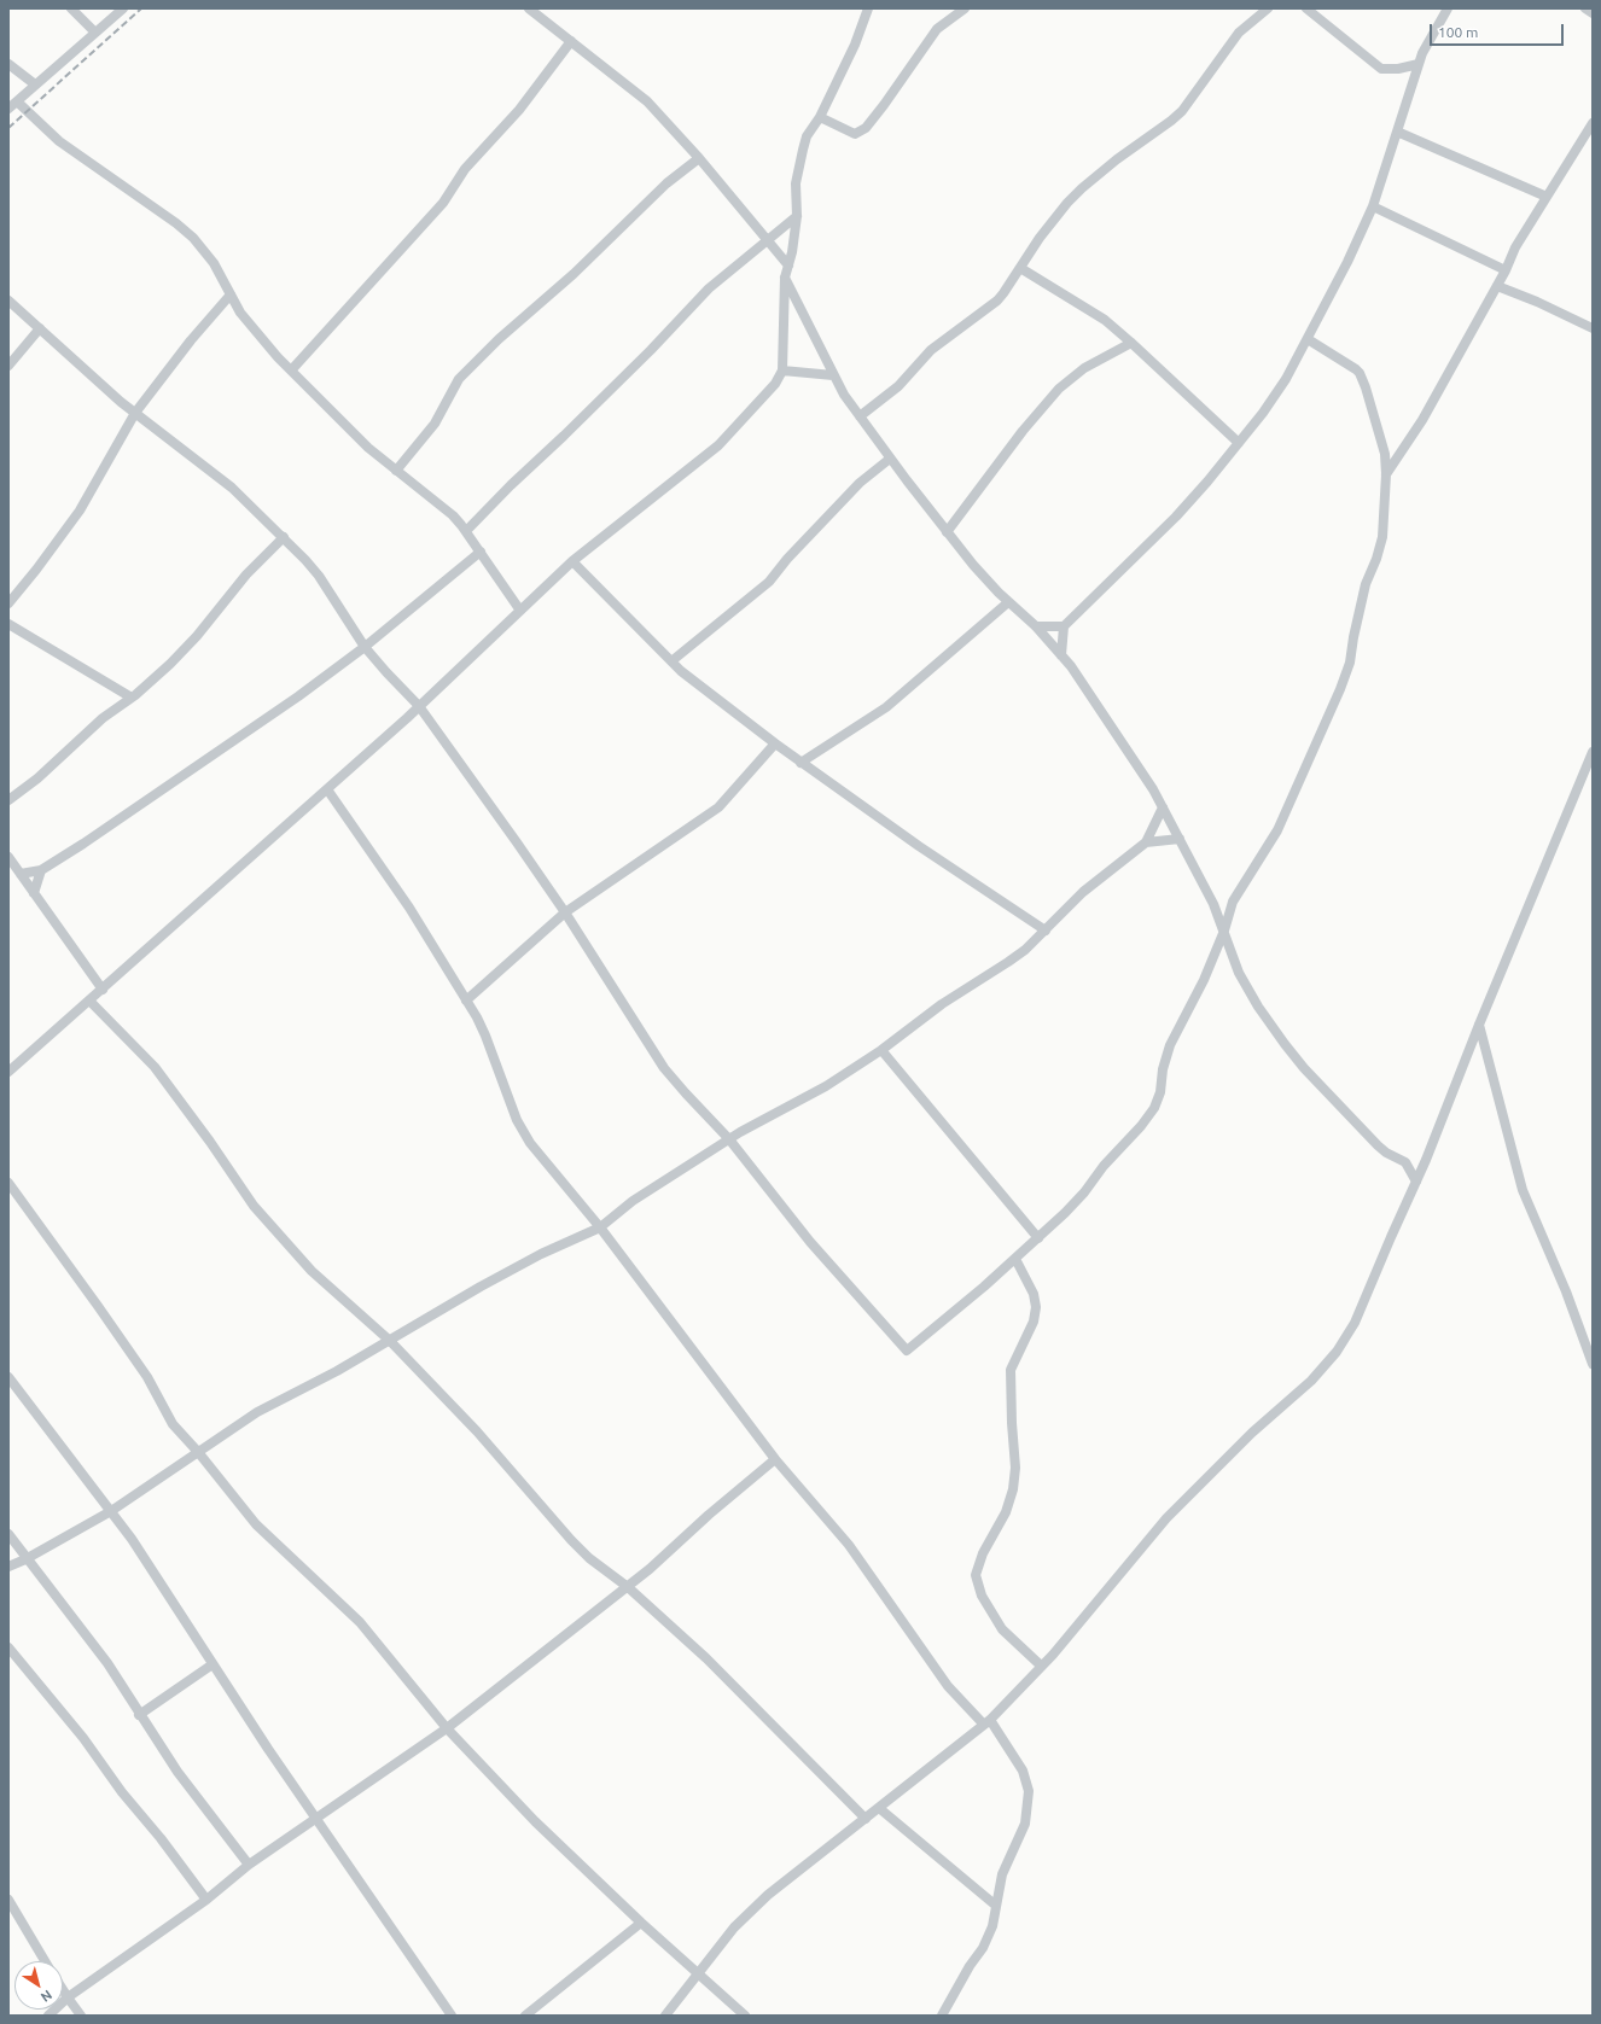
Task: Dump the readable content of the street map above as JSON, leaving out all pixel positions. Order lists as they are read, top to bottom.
{
  "scale_bar": "100 m",
  "north": "bottom right"
}
